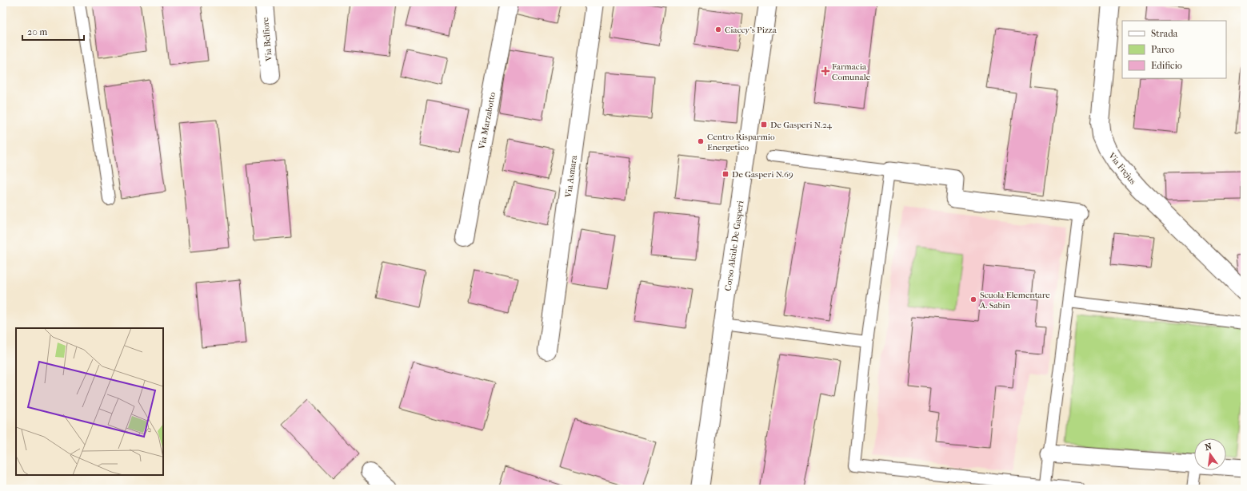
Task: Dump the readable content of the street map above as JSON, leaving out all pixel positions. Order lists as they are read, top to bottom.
{
  "streets": {
    "street": [
      "Via Belfiore",
      "Via Marzabotto",
      "Via Frejus",
      "Via Asmara",
      "Corso Alcide De Gasperi"
    ]
  },
  "places": {
    "other": ["Ciaccy's Pizza", "Centro Risparmio Energetico", "Scuola Elementare A. Sabin"],
    "health": ["Farmacia Comunale"],
    "transit": ["De Gasperi N.24", "De Gasperi N.69"]
  },
  "legend": ["Strada", "Parco", "Edificio"],
  "scale_bar": "20 m",
  "north": "top"
}
